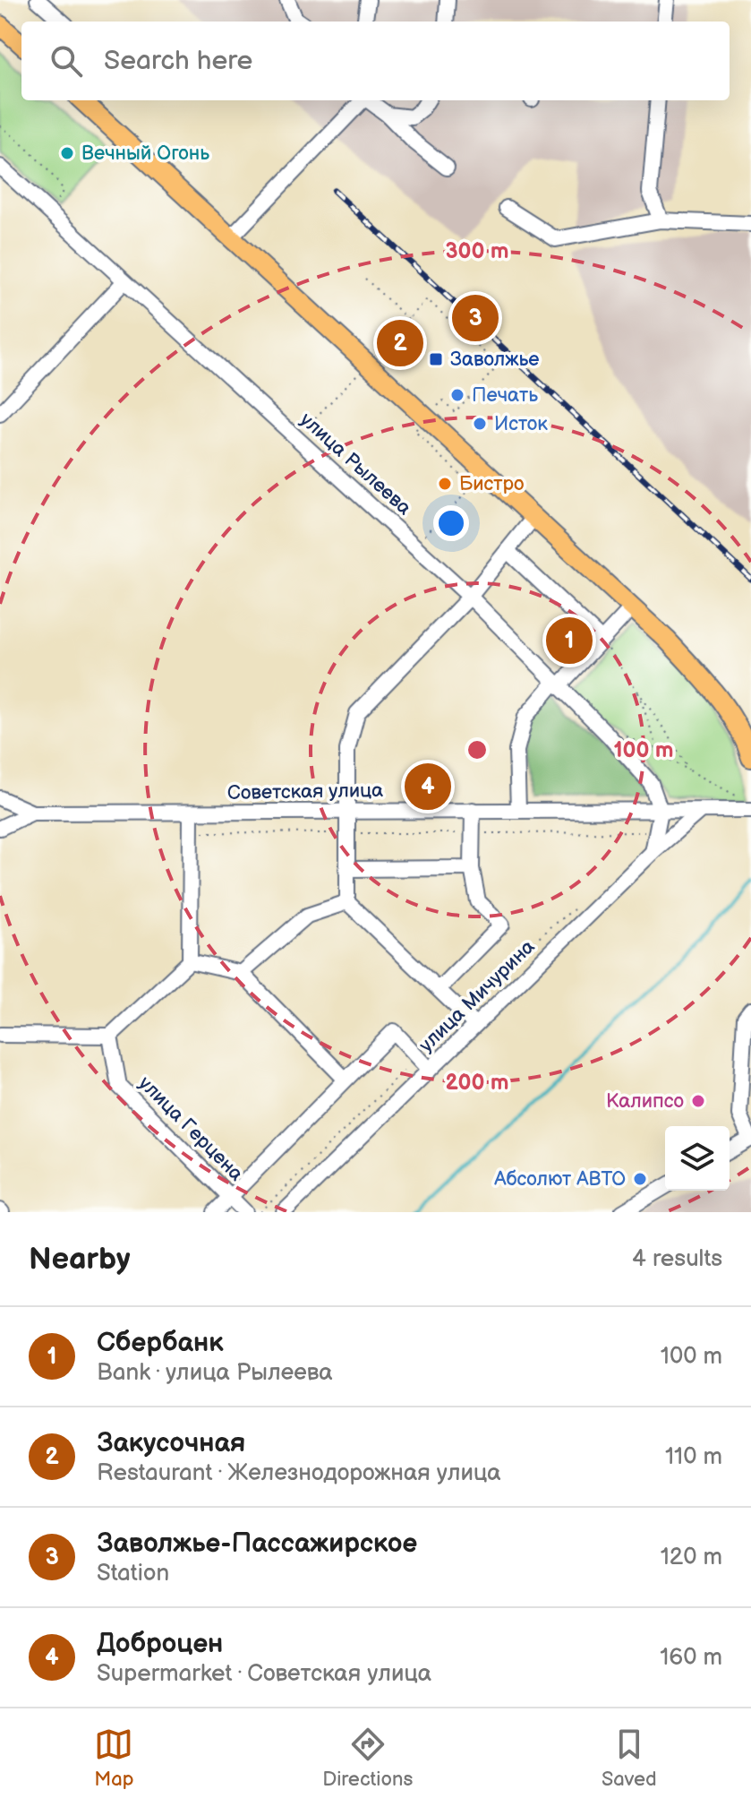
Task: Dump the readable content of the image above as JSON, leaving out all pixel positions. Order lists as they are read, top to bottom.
{
  "streets": {
    "street": [
      "улица Рылеева",
      "Советская улица",
      "улица Мичурина",
      "улица Герцена"
    ]
  },
  "crossings": [
    ["улица Рылеева", "Советская улица"],
    ["Советская улица", "улица Мичурина"]
  ],
  "places": {
    "other": [
      "Вечный Огонь",
      "Печать",
      "Исток",
      "Бистро",
      "Калипсо",
      "Абсолют АВТО"
    ],
    "transit": ["Заволжье"]
  },
  "page": {
    "search": "Search here",
    "pins": [
      "3",
      "2",
      "1",
      "4"
    ],
    "heading": ["Nearby", "4 results"],
    "list": [
      {
        "mark": "1",
        "name": "Сбербанк",
        "note": "Bank · улица Рылеева",
        "value": "100 m"
      },
      {
        "mark": "2",
        "name": "Закусочная",
        "note": "Restaurant · Железнодорожная улица",
        "value": "110 m"
      },
      {
        "mark": "3",
        "name": "Заволжье-Пассажирское",
        "note": "Station",
        "value": "120 m"
      },
      {
        "mark": "4",
        "name": "Доброцен",
        "note": "Supermarket · Советская улица",
        "value": "160 m"
      }
    ],
    "nav": ["Map", "Directions", "Saved"]
  },
  "rings": ["300 m", "100 m", "200 m"]
}
